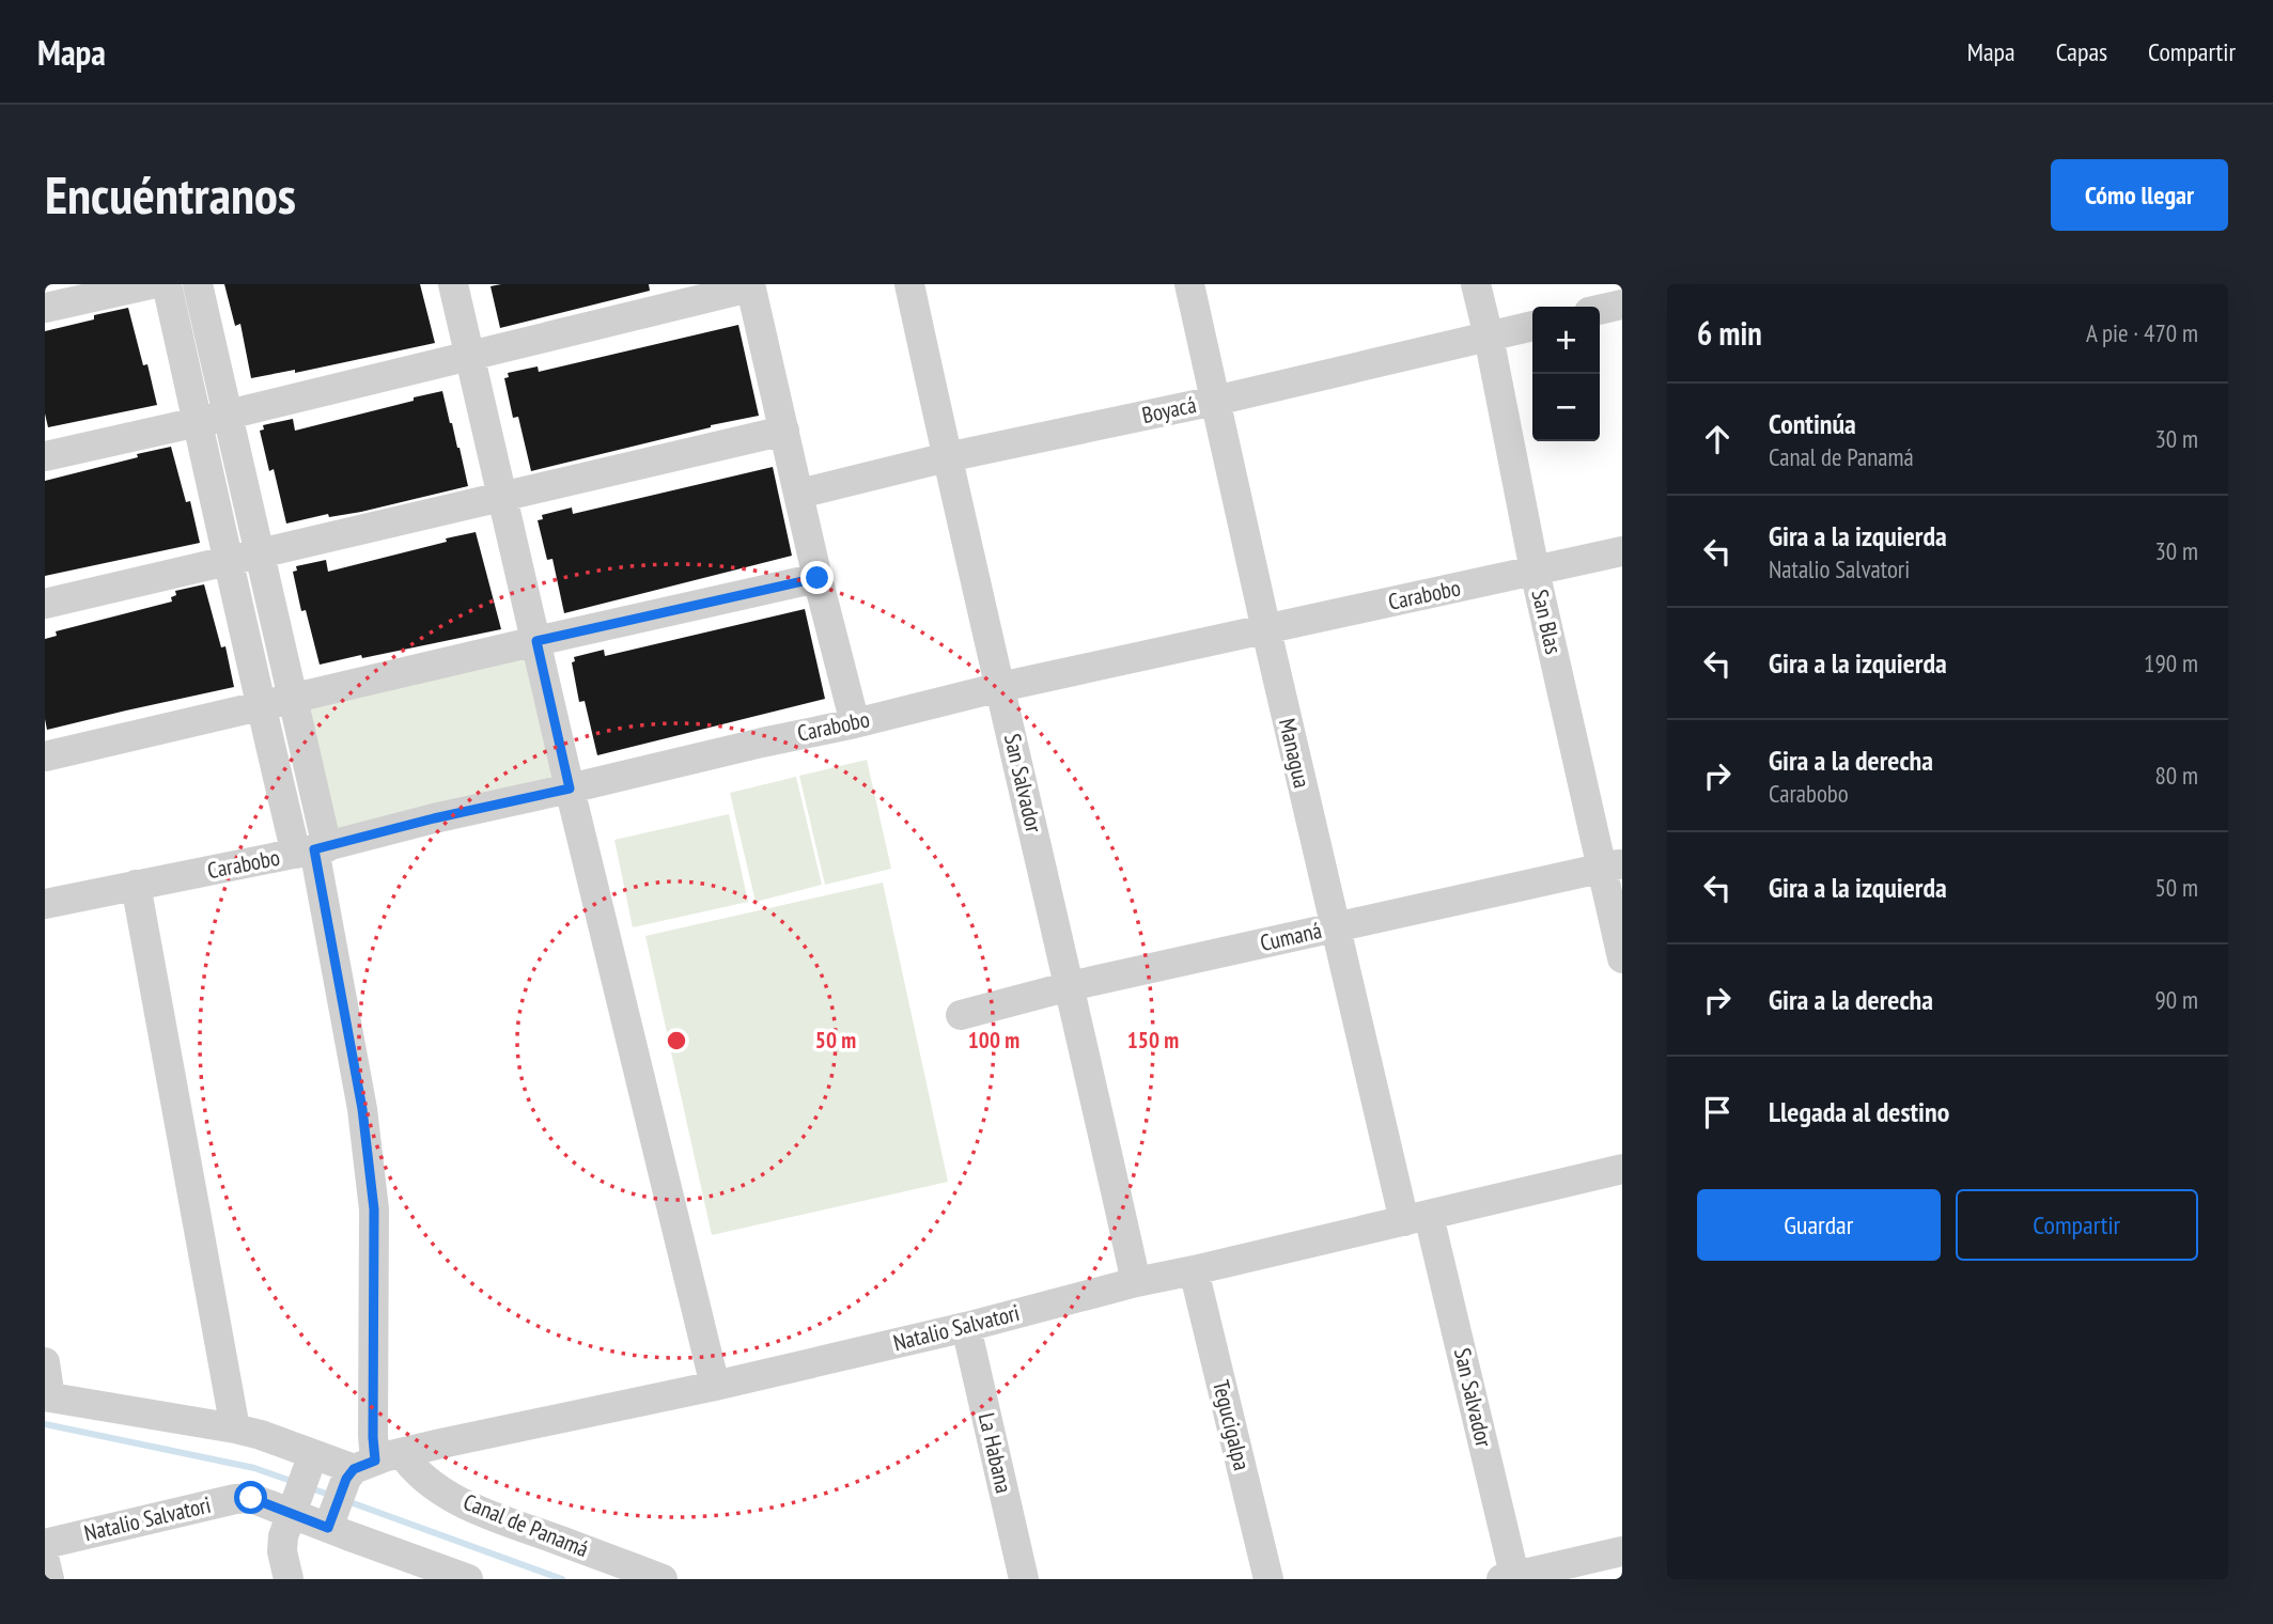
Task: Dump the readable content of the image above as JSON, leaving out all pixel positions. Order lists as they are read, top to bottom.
{
  "streets": {
    "street": [
      "Boyacá",
      "Carabobo",
      "San Blas",
      "Managua",
      "San Salvador",
      "Cumaná",
      "Natalio Salvatori",
      "Tegucigalpa",
      "La Habana",
      "Canal de Panamá"
    ]
  },
  "crossings": [
    ["Boyacá", "San Blas"],
    ["Boyacá", "Managua"],
    ["Boyacá", "San Salvador"],
    ["Carabobo", "San Blas"],
    ["Carabobo", "Managua"],
    ["Carabobo", "San Salvador"],
    ["San Blas", "Cumaná"],
    ["Managua", "San Salvador"],
    ["Managua", "Cumaná"],
    ["Managua", "Natalio Salvatori"],
    ["San Salvador", "Cumaná"],
    ["San Salvador", "Natalio Salvatori"],
    ["Natalio Salvatori", "Tegucigalpa"],
    ["Natalio Salvatori", "La Habana"],
    ["Natalio Salvatori", "Canal de Panamá"]
  ],
  "page": {
    "header": "Mapa",
    "nav": ["Mapa", "Capas", "Compartir"],
    "buttons": [
      "Cómo llegar",
      ["Guardar", "Compartir"]
    ],
    "title": "Encuéntranos",
    "heading": ["6 min", "A pie · 470 m"],
    "map_buttons": ["+", "−"],
    "list": [
      ["Continúa", "Canal de Panamá", "30 m"],
      ["Gira a la izquierda", "Natalio Salvatori", "30 m"],
      ["Gira a la izquierda", "190 m"],
      ["Gira a la derecha", "Carabobo", "80 m"],
      ["Gira a la izquierda", "50 m"],
      ["Gira a la derecha", "90 m"],
      "Llegada al destino"
    ]
  },
  "rings": ["50 m", "100 m", "150 m"]
}
